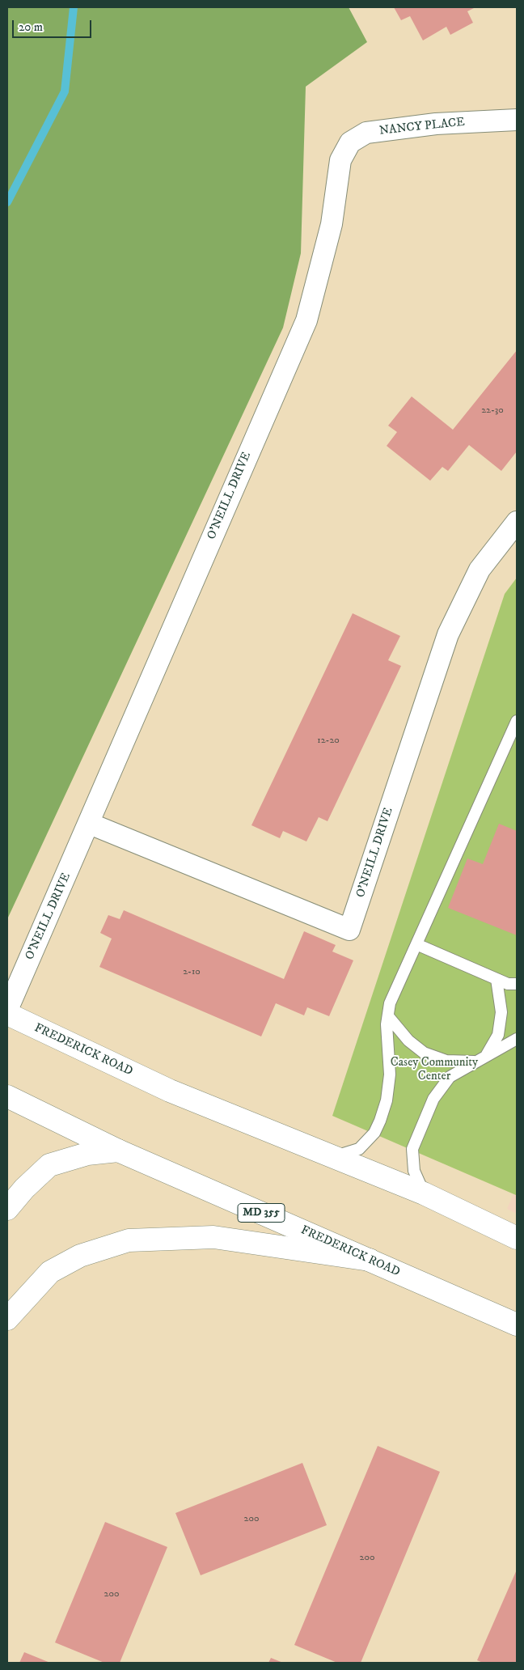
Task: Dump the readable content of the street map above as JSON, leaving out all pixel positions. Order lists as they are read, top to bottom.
{
  "streets": {
    "main road": ["FREDERICK ROAD", "MD 355"],
    "street": ["NANCY PLACE", "O'NEILL DRIVE"]
  },
  "crossings": [
    ["NANCY PLACE", "O'NEILL DRIVE"]
  ],
  "parks": ["Casey Community Center"],
  "house_numbers": [
    "22-30",
    "12-20",
    "2-10",
    "200",
    "200",
    "200"
  ],
  "scale_bar": "20 m"
}
